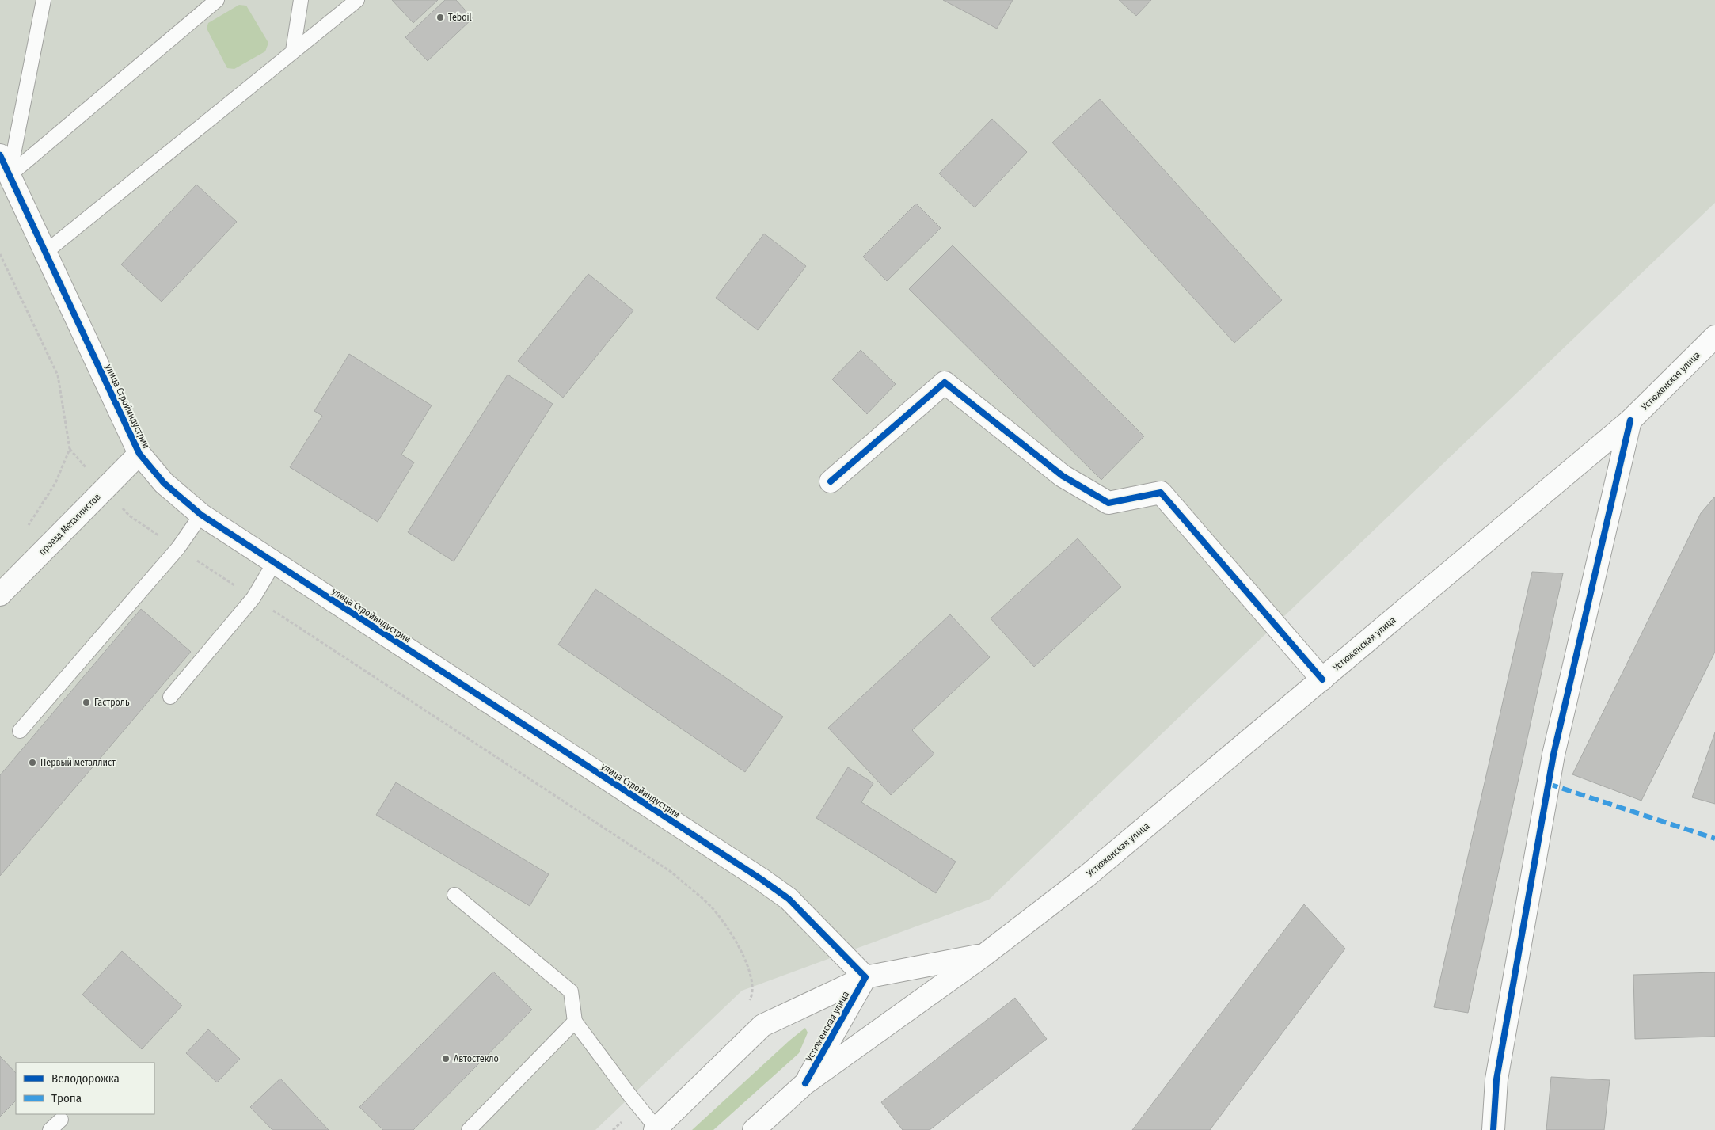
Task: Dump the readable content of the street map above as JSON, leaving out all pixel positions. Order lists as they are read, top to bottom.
{
  "streets": {
    "street": ["Устюженская улица", "улица Стройиндустрии", "проезд Металлистов"]
  },
  "crossings": [
    ["Устюженская улица", "улица Стройиндустрии"],
    ["улица Стройиндустрии", "проезд Металлистов"]
  ],
  "places": [
    "Teboil",
    "Гастроль",
    "Первый металлист",
    "Автостекло"
  ],
  "legend": ["Велодорожка", "Тропа"]
}
